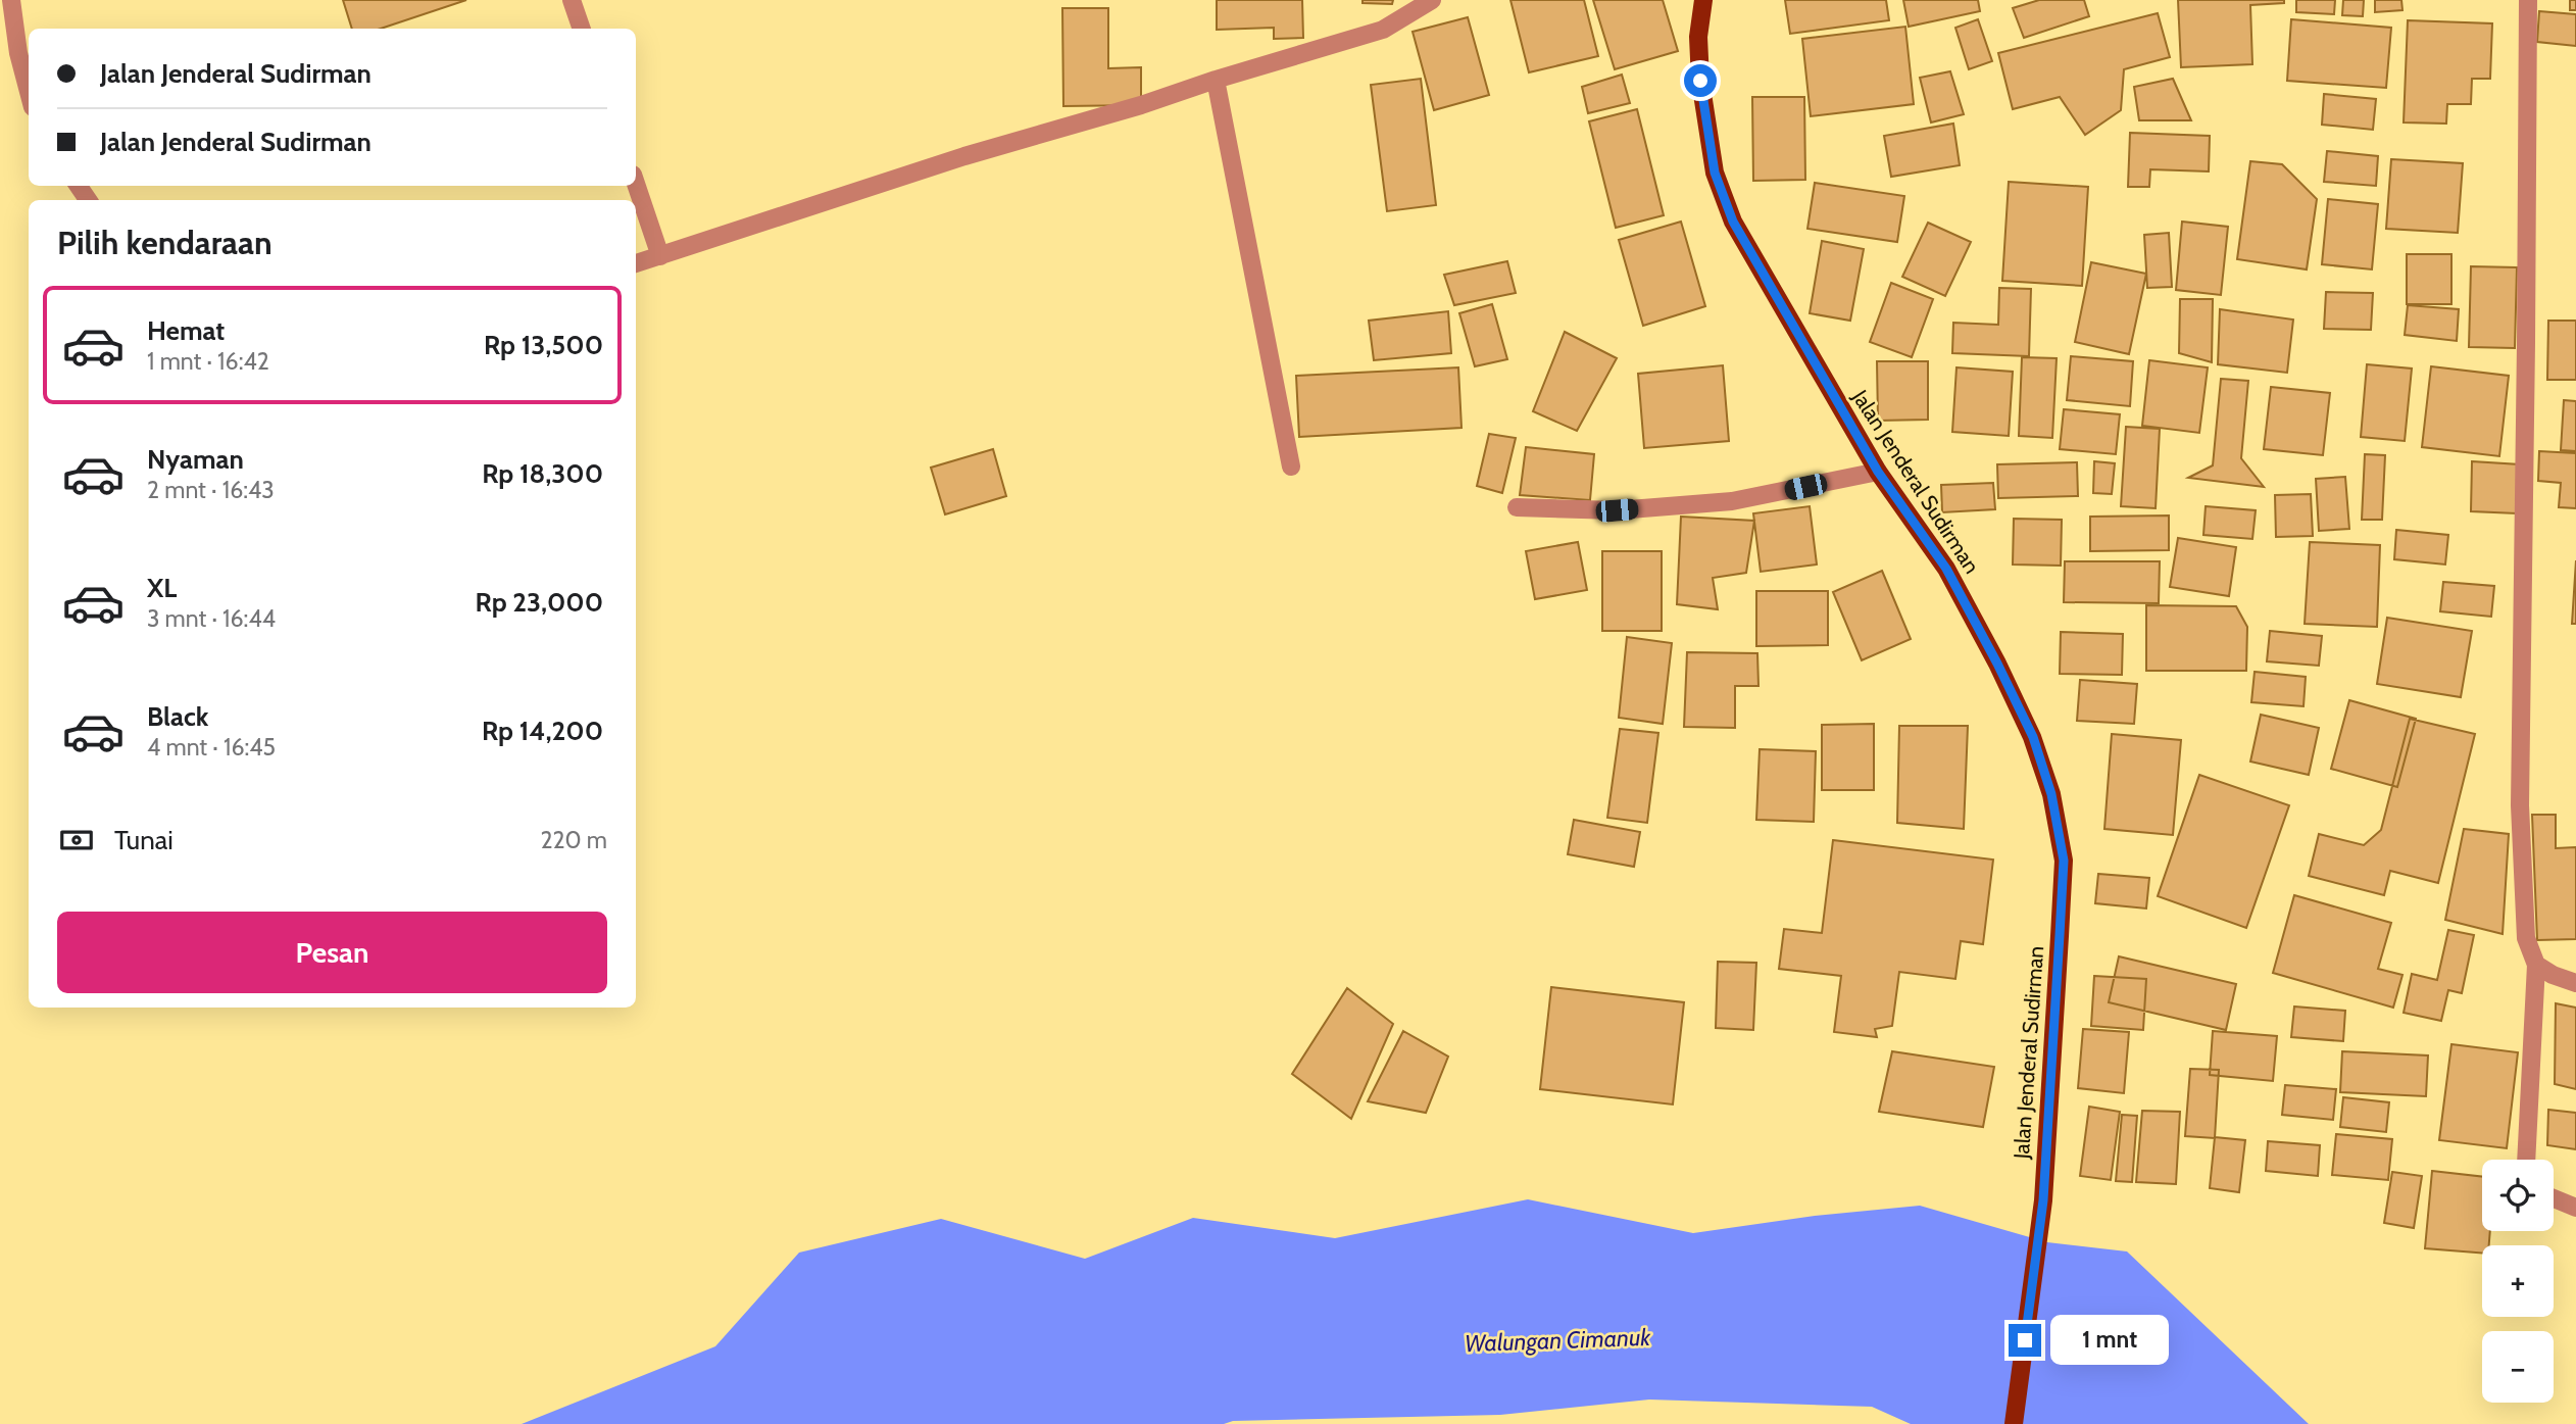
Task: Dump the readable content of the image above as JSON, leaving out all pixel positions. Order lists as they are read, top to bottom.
{
  "streets": {
    "main road": ["Jalan Jenderal Sudirman"]
  },
  "water": ["Walungan Cimanuk"],
  "page": {
    "banner": ["Jalan Jenderal Sudirman", "Jalan Jenderal Sudirman"],
    "heading": "Pilih kendaraan",
    "list": [
      {
        "name": "Hemat",
        "note": "1 mnt · 16:42",
        "value": "Rp 13,500"
      },
      {
        "name": "Nyaman",
        "note": "2 mnt · 16:43",
        "value": "Rp 18,300"
      },
      {
        "name": "XL",
        "note": "3 mnt · 16:44",
        "value": "Rp 23,000"
      },
      {
        "name": "Black",
        "note": "4 mnt · 16:45",
        "value": "Rp 14,200"
      }
    ],
    "pay": ["Tunai", "220 m"],
    "buttons": "Pesan",
    "map_buttons": ["+", "−"],
    "bubble": "1 mnt"
  }
}
